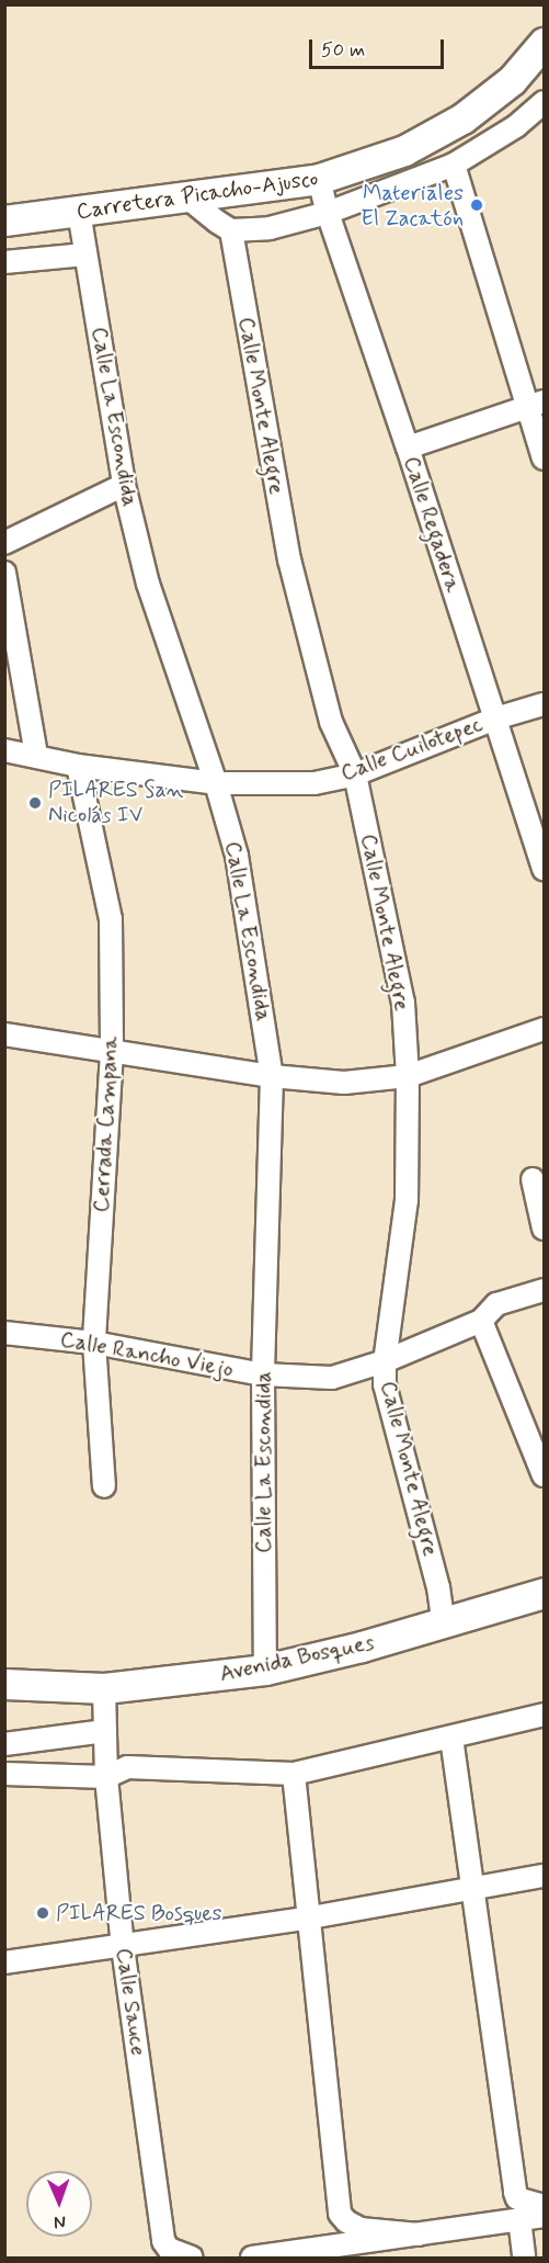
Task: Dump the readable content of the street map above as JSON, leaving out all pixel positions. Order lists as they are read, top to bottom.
{
  "streets": {
    "main road": ["Carretera Picacho-Ajusco", "Avenida Bosques"],
    "street": [
      "Calle Monte Alegre",
      "Calle La Escondida",
      "Calle Regadera",
      "Calle Cuilotepec",
      "Cerrada Campana",
      "Calle Rancho Viejo",
      "Calle Sauce"
    ]
  },
  "crossings": [
    ["Carretera Picacho-Ajusco", "Calle La Escondida"],
    ["Carretera Picacho-Ajusco", "Calle Regadera"],
    ["Calle Monte Alegre", "Calle Cuilotepec"],
    ["Calle Monte Alegre", "Calle Rancho Viejo"],
    ["Calle Monte Alegre", "Avenida Bosques"],
    ["Calle La Escondida", "Calle Cuilotepec"],
    ["Calle La Escondida", "Calle Rancho Viejo"],
    ["Calle La Escondida", "Avenida Bosques"],
    ["Calle Regadera", "Calle Cuilotepec"],
    ["Calle Cuilotepec", "Cerrada Campana"],
    ["Cerrada Campana", "Calle Rancho Viejo"],
    ["Avenida Bosques", "Calle Sauce"]
  ],
  "places": ["Materiales El Zacatón", "PILARES San Nicolás IV", "PILARES Bosques"],
  "scale_bar": "50 m",
  "north": "bottom"
}
